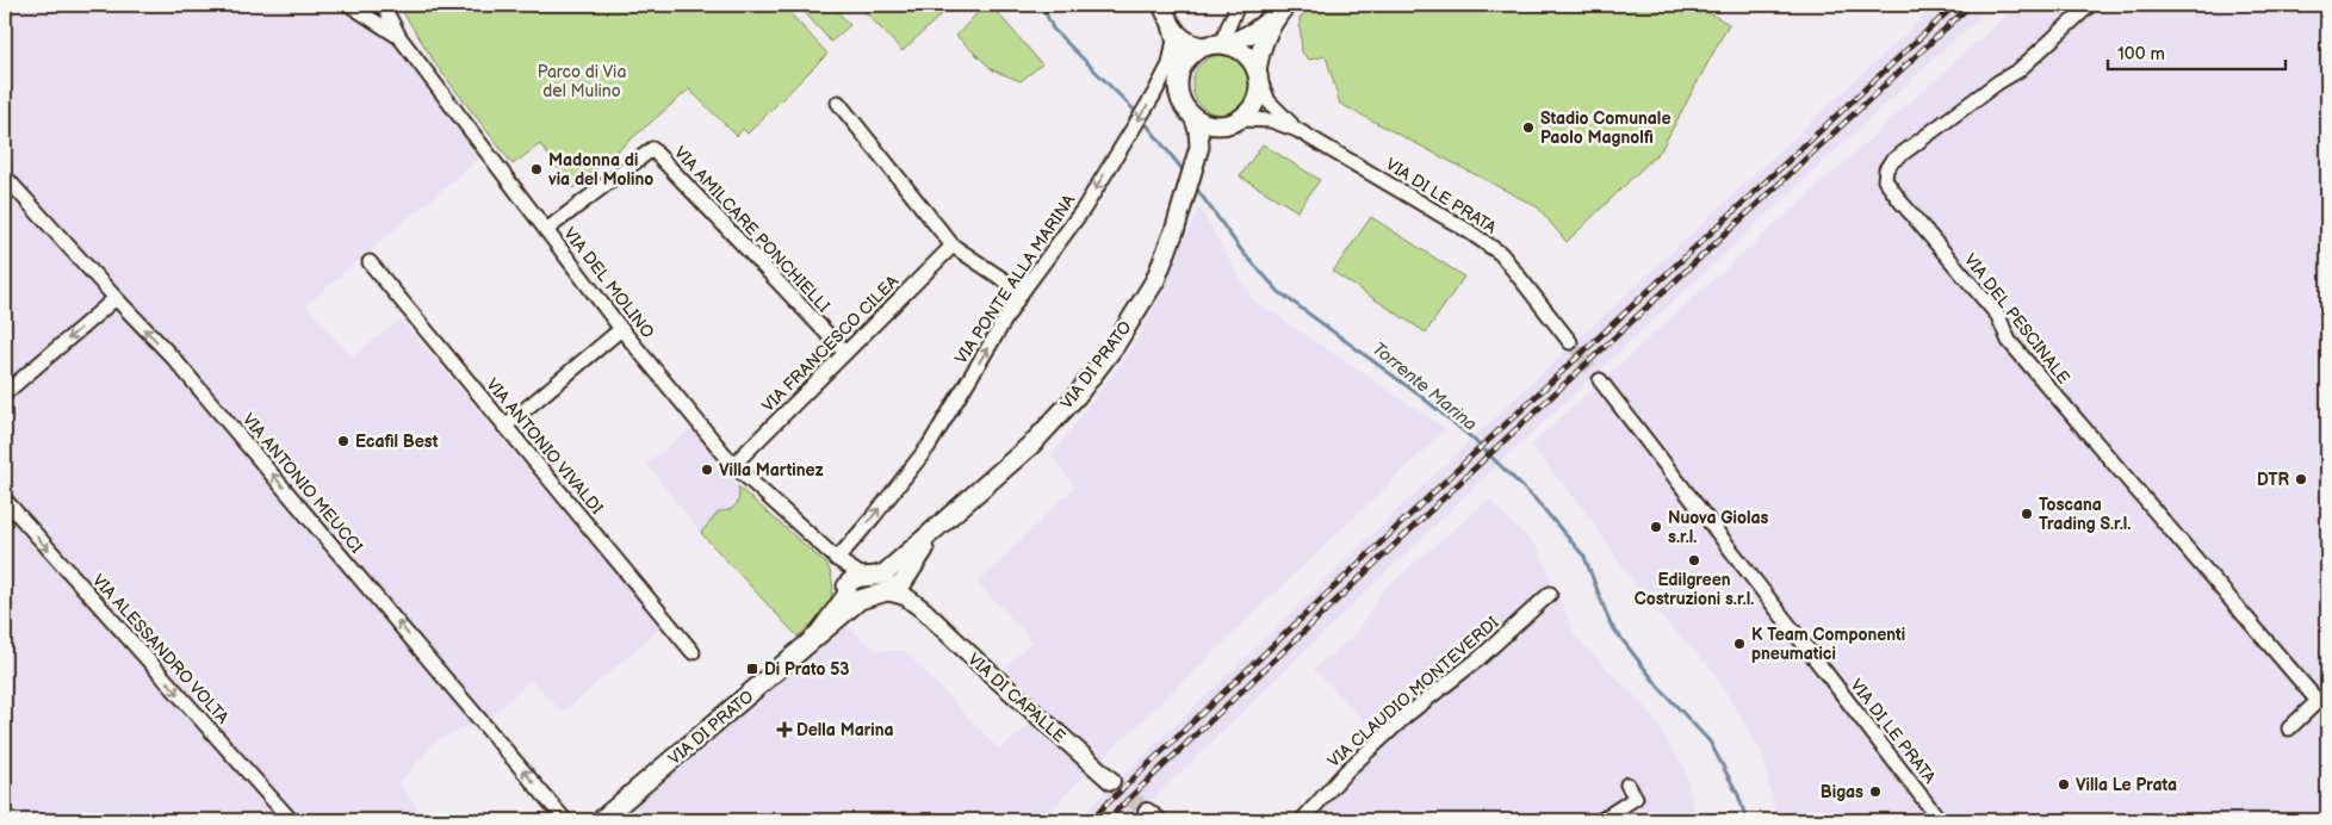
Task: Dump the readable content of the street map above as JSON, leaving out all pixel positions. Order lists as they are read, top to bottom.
{
  "streets": {
    "main road": ["VIA DI PRATO"],
    "street": [
      "VIA DI LE PRATA",
      "VIA AMILCARE PONCHIELLI",
      "VIA PONTE ALLA MARINA",
      "VIA DEL MOLINO",
      "VIA DEL PESCINALE",
      "VIA FRANCESCO CILEA",
      "VIA ANTONIO VIVALDI",
      "VIA ANTONIO MEUCCI",
      "VIA ALESSANDRO VOLTA",
      "VIA CLAUDIO MONTEVERDI",
      "VIA DI CAPALLE"
    ]
  },
  "crossings": [
    ["VIA DI LE PRATA", "VIA DI PRATO"],
    ["VIA AMILCARE PONCHIELLI", "VIA DEL MOLINO"],
    ["VIA AMILCARE PONCHIELLI", "VIA FRANCESCO CILEA"],
    ["VIA PONTE ALLA MARINA", "VIA DEL MOLINO"],
    ["VIA DEL MOLINO", "VIA FRANCESCO CILEA"],
    ["VIA DEL MOLINO", "VIA DI PRATO"],
    ["VIA DI PRATO", "VIA DI CAPALLE"]
  ],
  "one_way": ["VIA ANTONIO MEUCCI", "VIA ALESSANDRO VOLTA"],
  "water": ["Torrente Marina"],
  "parks": ["Parco di Via del Mulino"],
  "places": {
    "other": [
      "Stadio Comunale Paolo Magnolfi",
      "Madonna di via del Molino",
      "Ecafil Best",
      "Villa Martinez",
      "DTR",
      "Toscana Trading S.r.l.",
      "Nuova Giolas s.r.l.",
      "Edilgreen Costruzioni s.r.l.",
      "K Team Componenti pneumatici",
      "Villa Le Prata",
      "Bigas"
    ],
    "transit": ["Di Prato 53"],
    "health": ["Della Marina"]
  },
  "scale_bar": "100 m"
}
